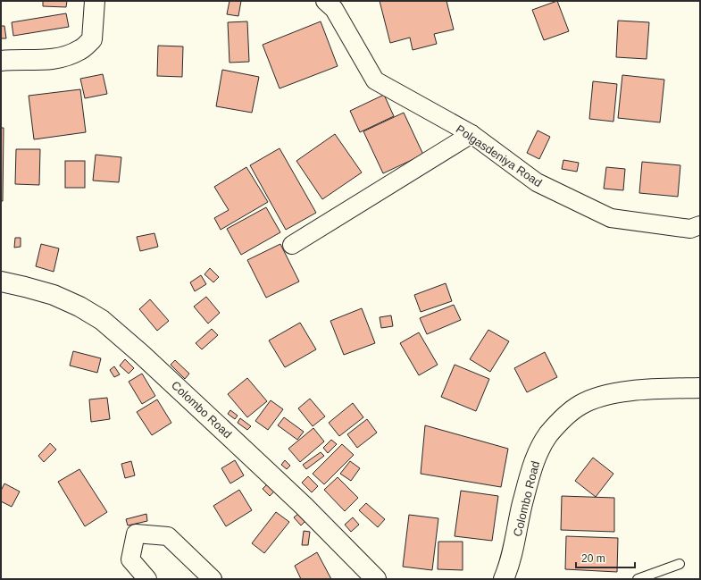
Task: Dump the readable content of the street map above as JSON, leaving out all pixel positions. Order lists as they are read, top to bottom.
{
  "streets": {
    "main road": ["Colombo Road"],
    "street": ["Polgasdeniya Road"]
  },
  "scale_bar": "20 m"
}
